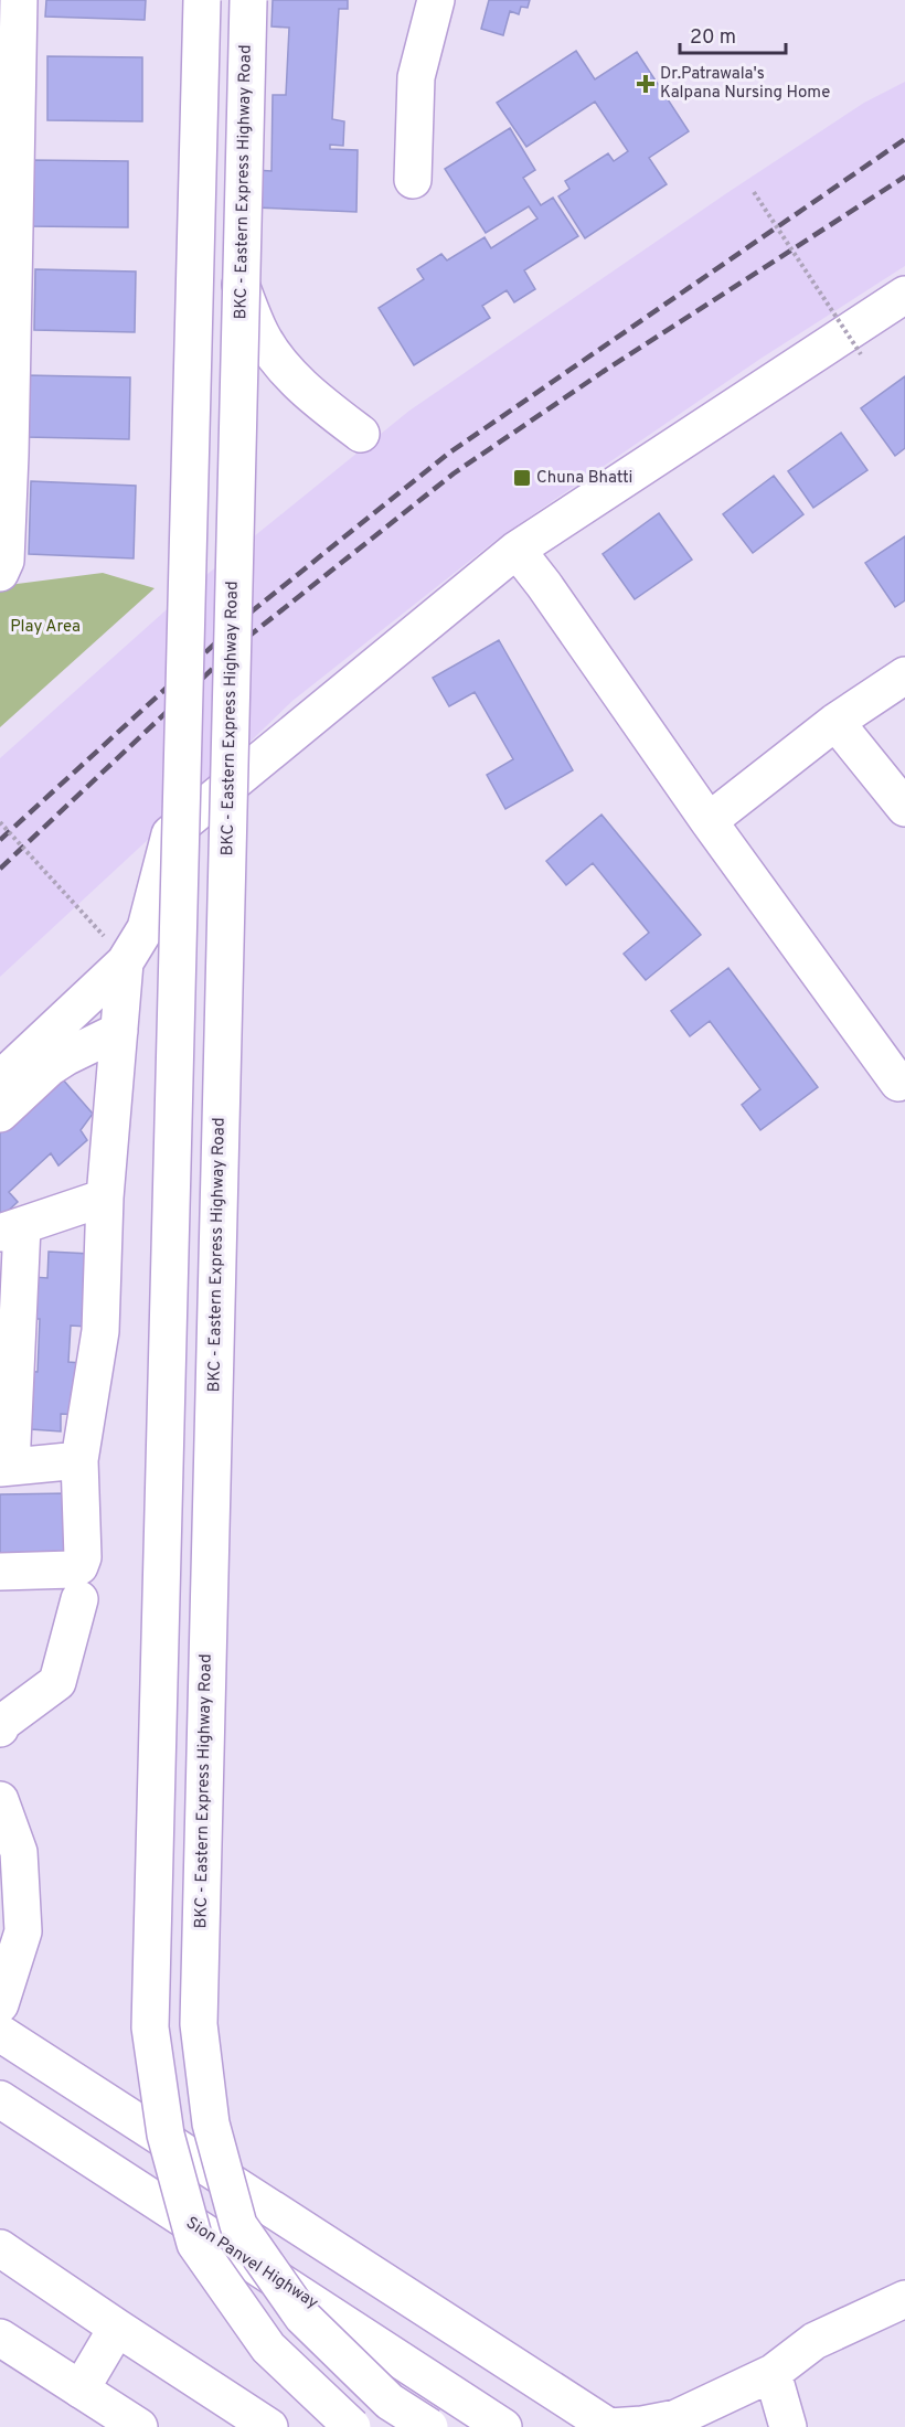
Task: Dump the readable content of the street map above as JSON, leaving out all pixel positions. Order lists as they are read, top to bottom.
{
  "streets": {
    "main road": ["BKC - Eastern Express Highway Road", "Sion Panvel Highway"]
  },
  "parks": ["Play Area"],
  "places": {
    "health": ["Dr.Patrawala's Kalpana Nursing Home"],
    "transit": ["Chuna Bhatti"]
  },
  "scale_bar": "20 m"
}
